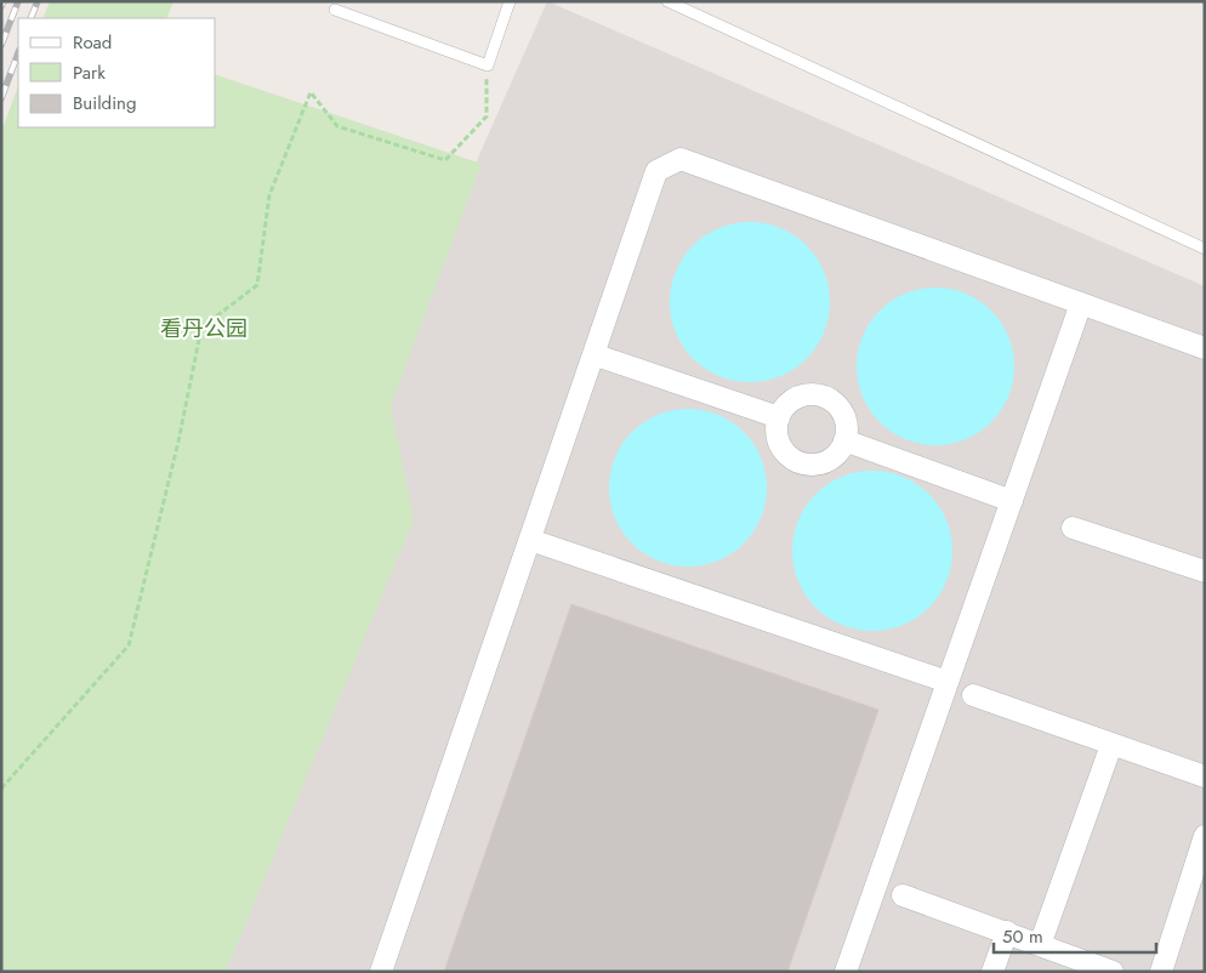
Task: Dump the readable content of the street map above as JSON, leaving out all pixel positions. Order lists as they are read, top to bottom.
{
  "parks": ["看丹公园"],
  "legend": ["Road", "Park", "Building"],
  "scale_bar": "50 m"
}
